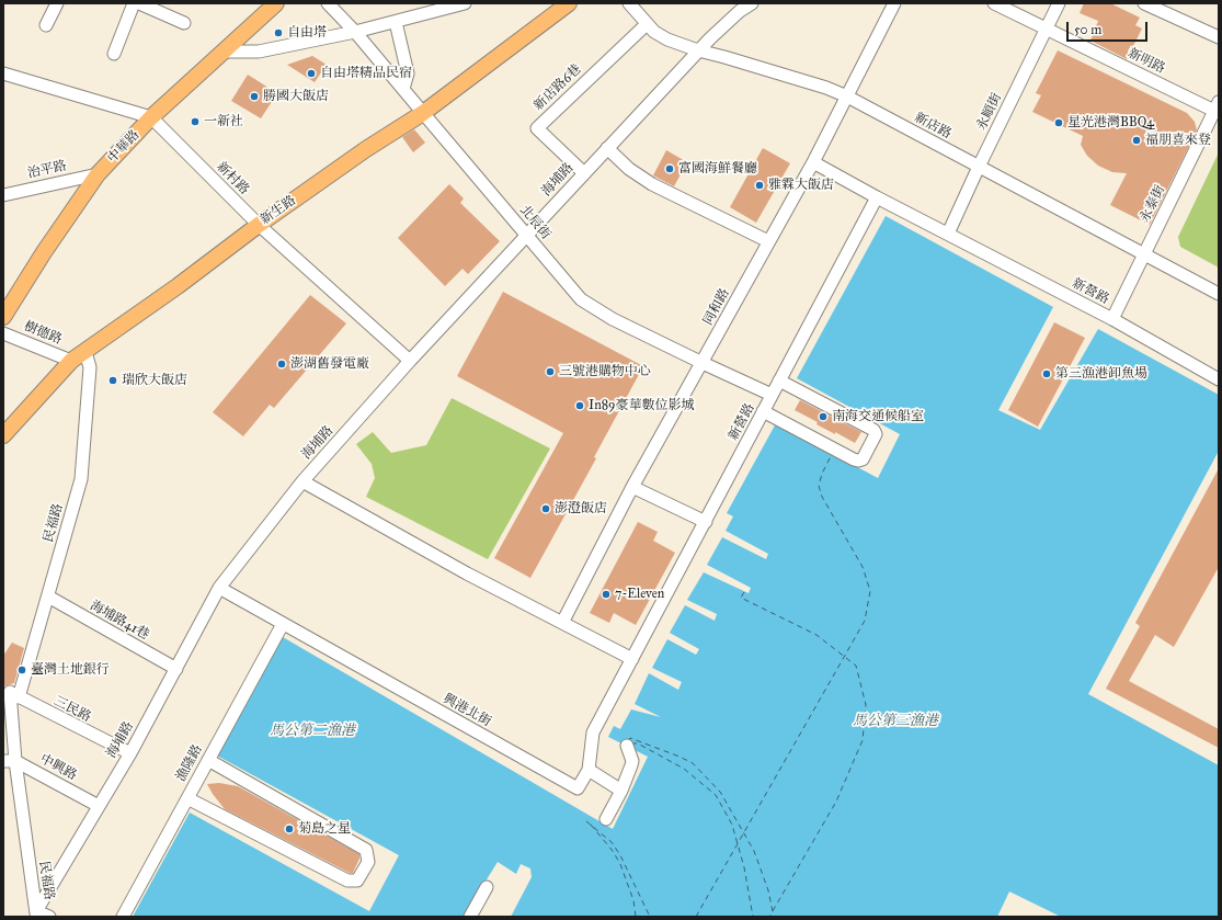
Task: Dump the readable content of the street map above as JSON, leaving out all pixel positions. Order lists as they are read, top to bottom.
{
  "streets": {
    "main road": ["中華路", "新生路"],
    "street": [
      "新明路",
      "新店路6巷",
      "永順街",
      "新店路",
      "治平路",
      "新村路",
      "海埔路",
      "永泰街",
      "北辰街",
      "新營路",
      "同和路",
      "樹德路",
      "民福路",
      "海埔路41巷",
      "三民路",
      "興港北街",
      "漁隆路",
      "中興路"
    ]
  },
  "crossings": [
    ["新明路", "永順街"],
    ["新明路", "永泰街"],
    ["新店路6巷", "新店路"],
    ["新店路6巷", "海埔路"],
    ["永順街", "新店路"],
    ["永順街", "新營路"],
    ["新店路", "海埔路"],
    ["新店路", "永泰街"],
    ["新店路", "同和路"],
    ["中華路", "治平路"],
    ["中華路", "新村路"],
    ["新村路", "海埔路"],
    ["新村路", "新生路"],
    ["海埔路", "北辰街"],
    ["海埔路", "民福路"],
    ["海埔路", "海埔路41巷"],
    ["海埔路", "三民路"],
    ["海埔路", "興港北街"],
    ["海埔路", "中興路"],
    ["永泰街", "新營路"],
    ["新生路", "北辰街"],
    ["新生路", "樹德路"],
    ["新生路", "民福路"],
    ["北辰街", "新營路"],
    ["北辰街", "同和路"],
    ["新營路", "同和路"],
    ["新營路", "興港北街"],
    ["民福路", "海埔路41巷"],
    ["民福路", "三民路"],
    ["民福路", "中興路"],
    ["興港北街", "漁隆路"]
  ],
  "water": ["馬公第三漁港", "馬公第二漁港"],
  "places": [
    "自由塔",
    "自由塔精品民宿",
    "勝國大飯店",
    "一新社",
    "星光港灣BBQ4",
    "福朋喜來登",
    "富國海鮮餐廳",
    "雅霖大飯店",
    "澎湖舊發電廠",
    "三號港購物中心",
    "第三漁港卸魚場",
    "瑞欣大飯店",
    "In89豪華數位影城",
    "南海交通候船室",
    "澎澄飯店",
    "7-Eleven",
    "臺灣土地銀行",
    "菊島之星"
  ],
  "scale_bar": "50 m"
}
